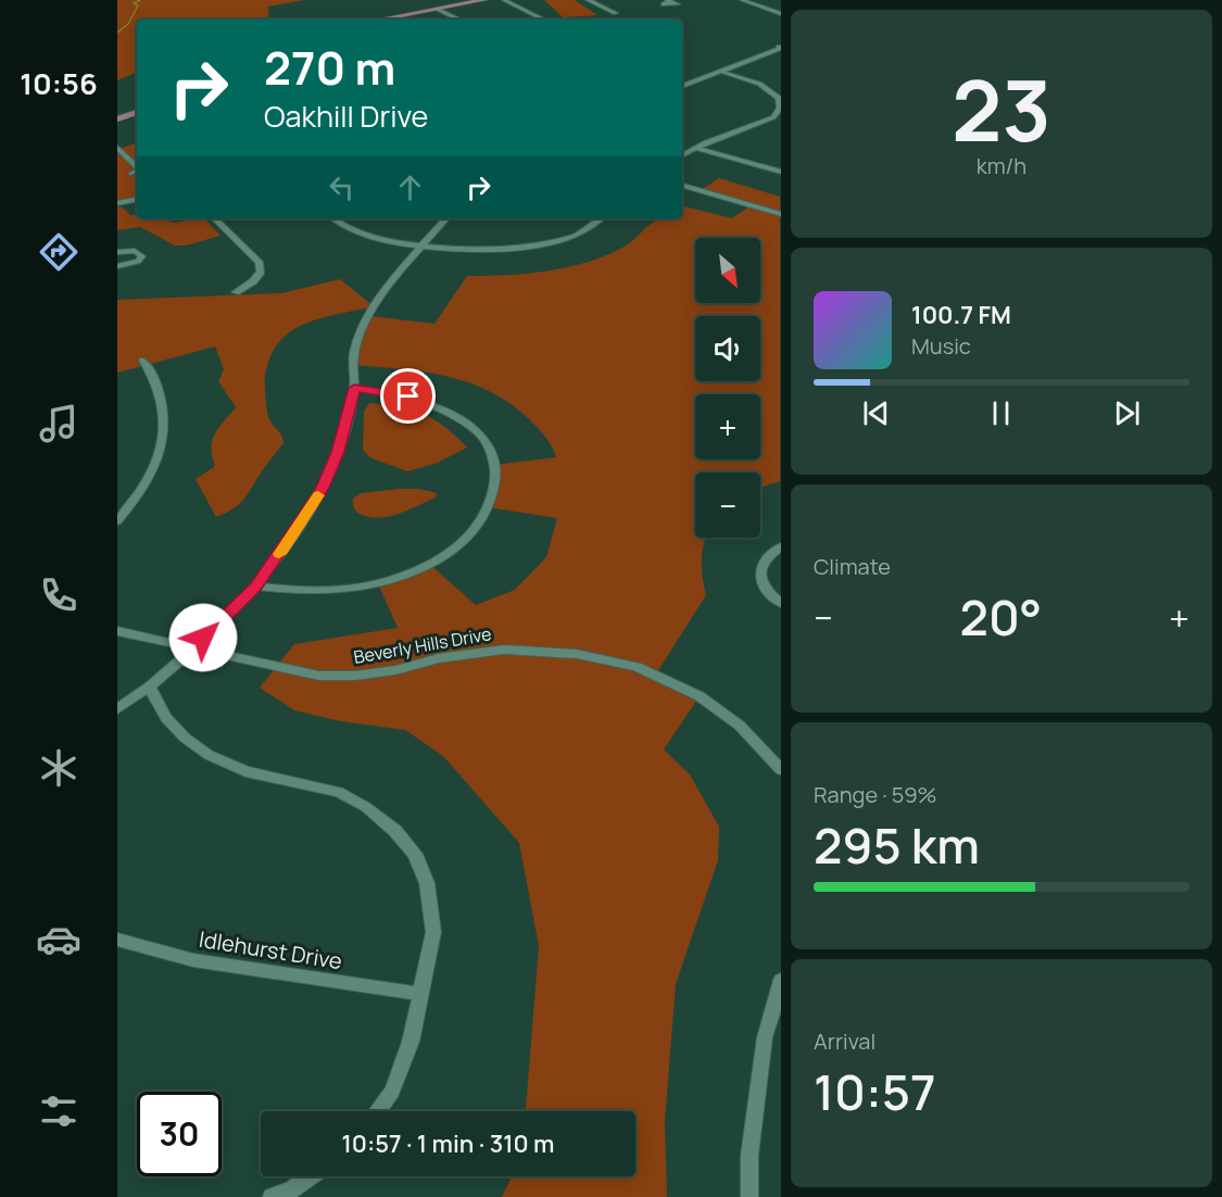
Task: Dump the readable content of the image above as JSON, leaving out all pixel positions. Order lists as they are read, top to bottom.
{
  "streets": {
    "street": ["Beverly Hills Drive", "Idlehurst Drive"]
  },
  "north": "bottom right",
  "page": {
    "tabs": "10:56",
    "tile": [
      ["23", "km/h"],
      "Climate",
      ["Range · 59%", "295 km"],
      ["Arrival", "10:57"]
    ],
    "turn": ["270 m", "Oakhill Drive"],
    "map_buttons": ["+", "−"],
    "song": ["100.7 FM", "Music"],
    "heat": ["−", "20°", "+"],
    "limit": "30",
    "trip": "10:57 · 1 min · 310 m"
  }
}
